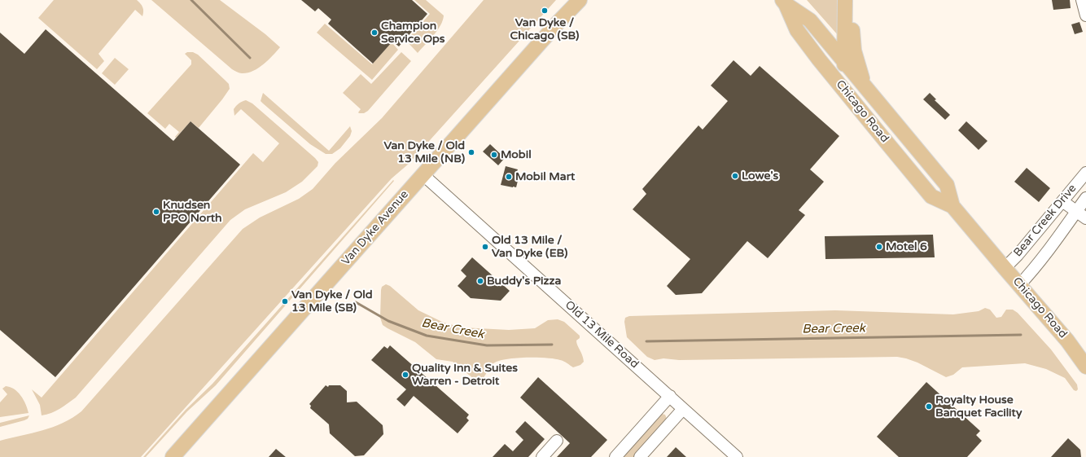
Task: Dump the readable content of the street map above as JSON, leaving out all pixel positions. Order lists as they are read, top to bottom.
{
  "streets": {
    "main road": ["Chicago Road", "Van Dyke Avenue"],
    "street": ["Bear Creek Drive", "Old 13 Mile Road"]
  },
  "crossings": [
    ["Chicago Road", "Bear Creek Drive"],
    ["Van Dyke Avenue", "Old 13 Mile Road"]
  ],
  "water": ["Bear Creek"],
  "places": [
    "Van Dyke / Chicago (SB)",
    "Champion Service Ops",
    "Van Dyke / Old 13 Mile (NB)",
    "Mobil",
    "Lowe's",
    "Mobil Mart",
    "Knudsen PPO North",
    "Old 13 Mile / Van Dyke (EB)",
    "Motel 6",
    "Buddy's Pizza",
    "Van Dyke / Old 13 Mile (SB)",
    "Quality Inn & Suites Warren - Detroit",
    "Royalty House Banquet Facility"
  ]
}
